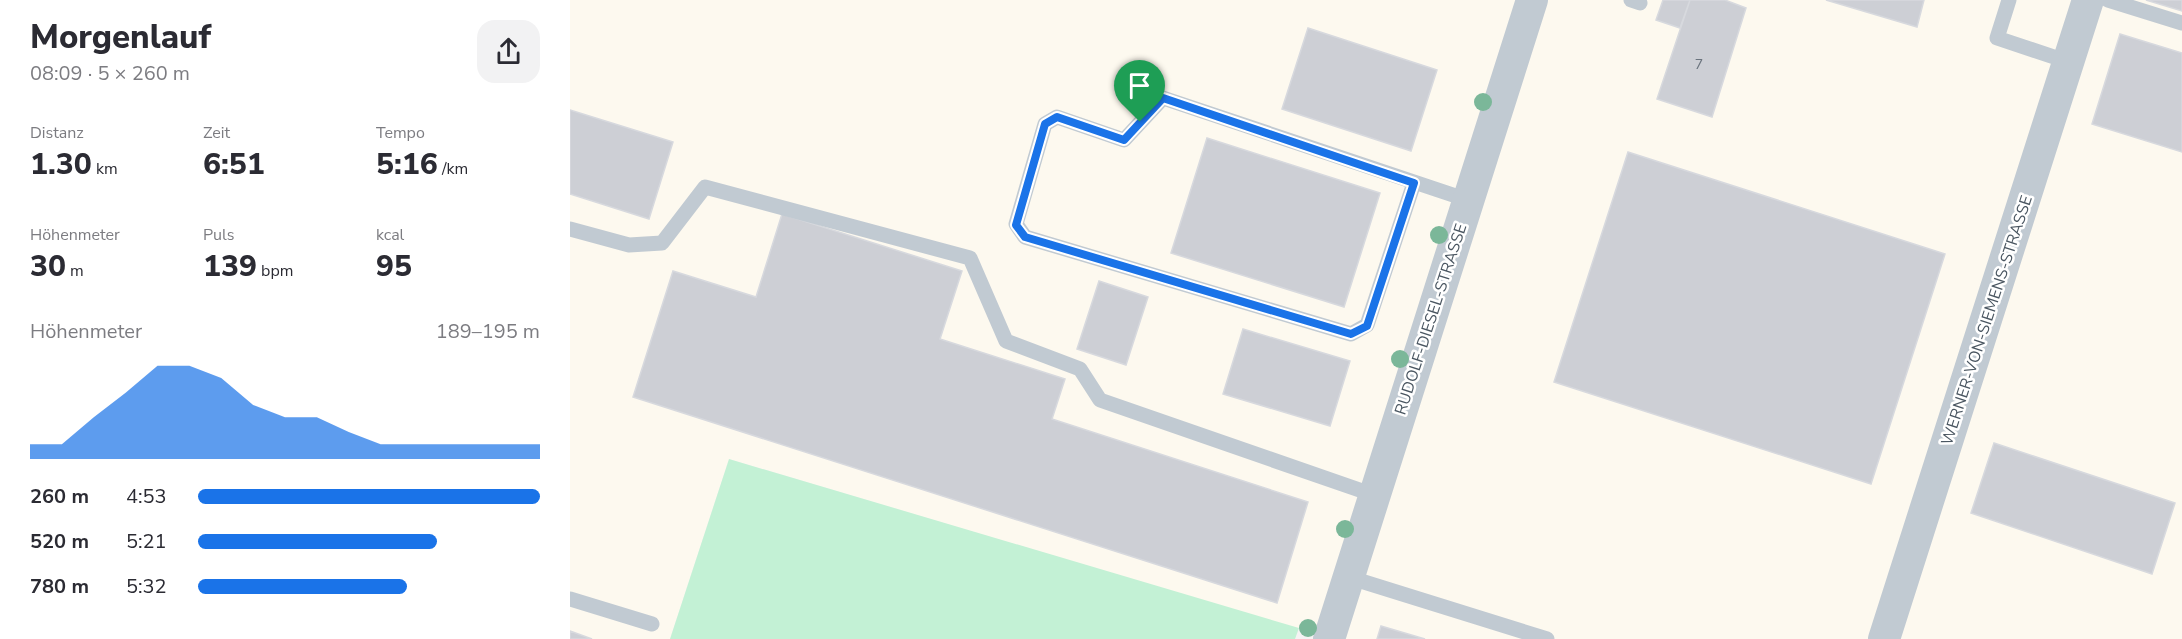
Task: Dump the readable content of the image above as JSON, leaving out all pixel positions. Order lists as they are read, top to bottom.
{
  "streets": {
    "street": ["RUDOLF-DIESEL-STRASSE", "WERNER-VON-SIEMENS-STRASSE"]
  },
  "house_numbers": ["7"],
  "page": {
    "heading": ["Morgenlauf", "08:09 · 5 × 260 m"],
    "stats": [
      ["Distanz", "1.30 km"],
      ["Zeit", "6:51"],
      ["Tempo", "5:16 /km"],
      ["Höhenmeter", "30 m"],
      ["Puls", "139 bpm"],
      ["kcal", "95"]
    ],
    "chart": ["Höhenmeter", "189–195 m"],
    "list": [
      {
        "name": "260 m",
        "note": "4:53"
      },
      {
        "name": "520 m",
        "note": "5:21"
      },
      {
        "name": "780 m",
        "note": "5:32"
      }
    ]
  }
}
